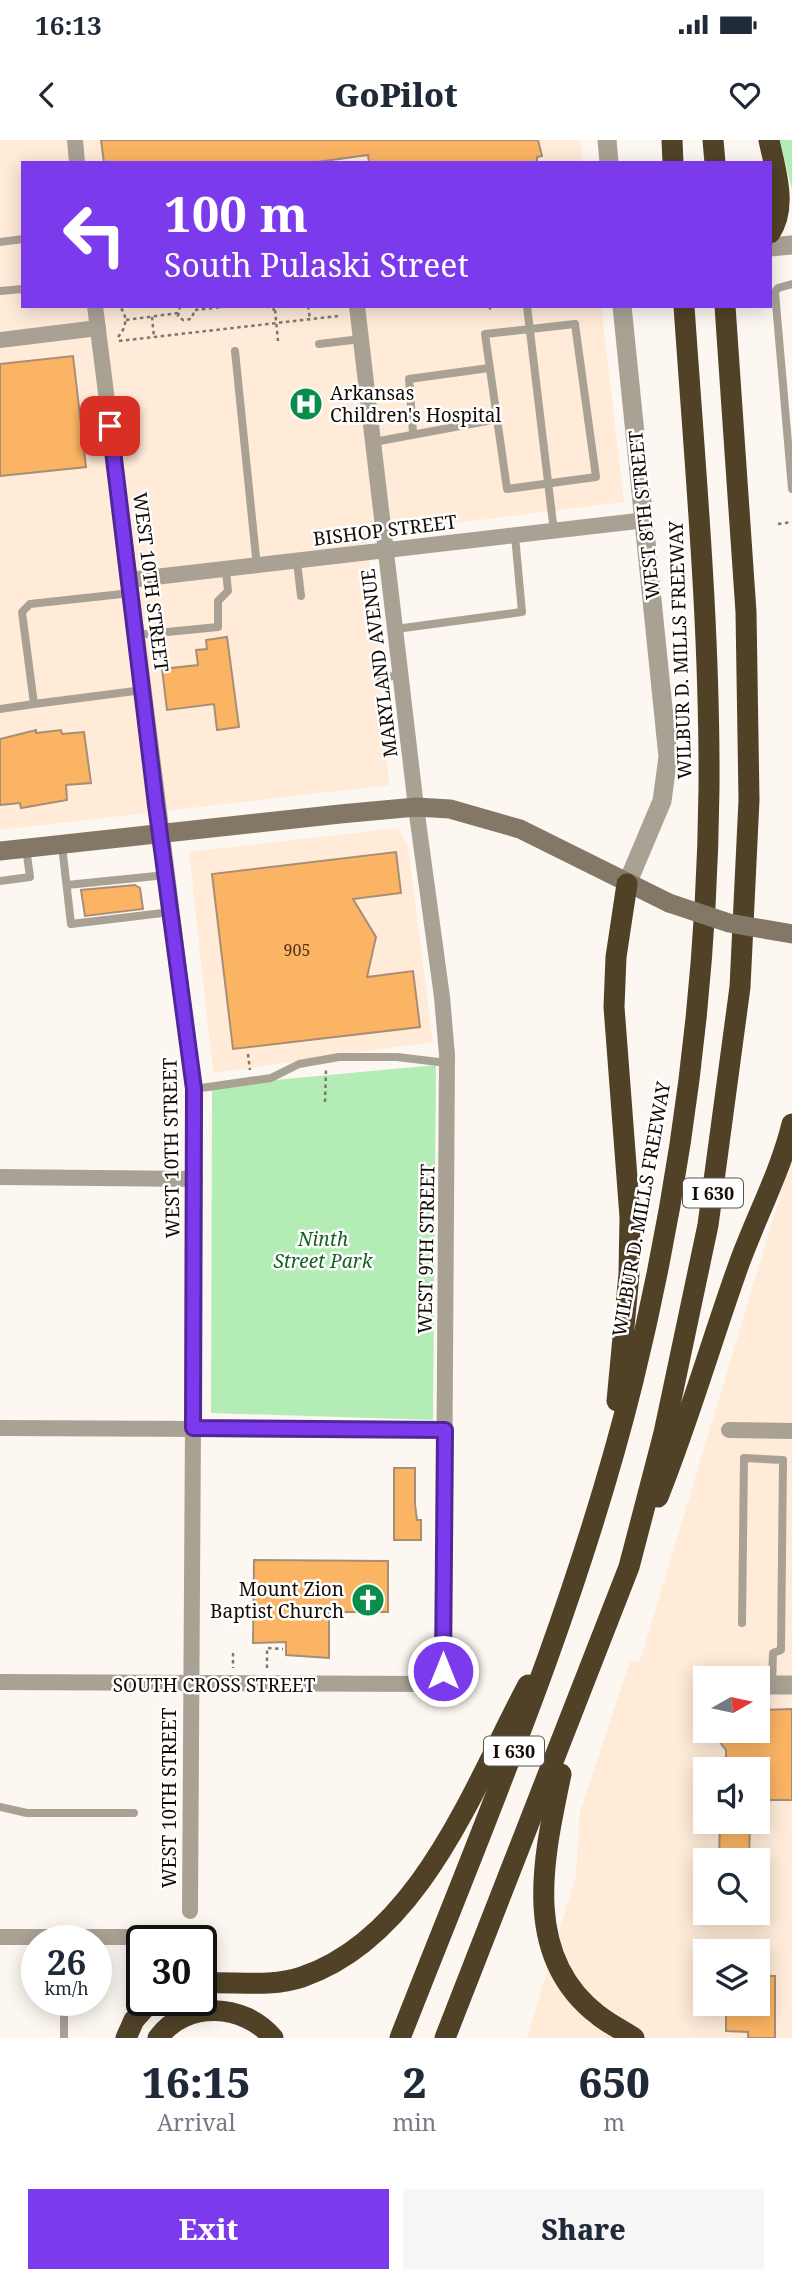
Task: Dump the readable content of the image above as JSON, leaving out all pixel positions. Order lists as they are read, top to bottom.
{
  "streets": {
    "highway": ["WILBUR D. MILLS FREEWAY", "I 630"],
    "street": [
      "WEST 8TH STREET",
      "BISHOP STREET",
      "WEST 10TH STREET",
      "MARYLAND AVENUE",
      "WEST 9TH STREET",
      "SOUTH CROSS STREET"
    ]
  },
  "crossings": [
    ["WEST 8TH STREET", "BISHOP STREET"],
    ["BISHOP STREET", "WEST 10TH STREET"],
    ["BISHOP STREET", "MARYLAND AVENUE"],
    ["WEST 10TH STREET", "SOUTH CROSS STREET"],
    ["MARYLAND AVENUE", "WEST 9TH STREET"],
    ["WEST 9TH STREET", "SOUTH CROSS STREET"]
  ],
  "parks": ["Ninth Street Park"],
  "places": {
    "hospital": ["Arkansas Children's Hospital"],
    "church": ["Mount Zion Baptist Church"]
  },
  "house_numbers": ["905"],
  "north": "right",
  "page": {
    "status": "16:13",
    "header": "GoPilot",
    "turn": ["100 m", "South Pulaski Street"],
    "speed": "26 km/h",
    "limit": "30",
    "eta": [
      "16:15",
      "Arrival",
      "2",
      "min",
      "650",
      "m"
    ],
    "buttons": ["Exit", "Share"]
  }
}
